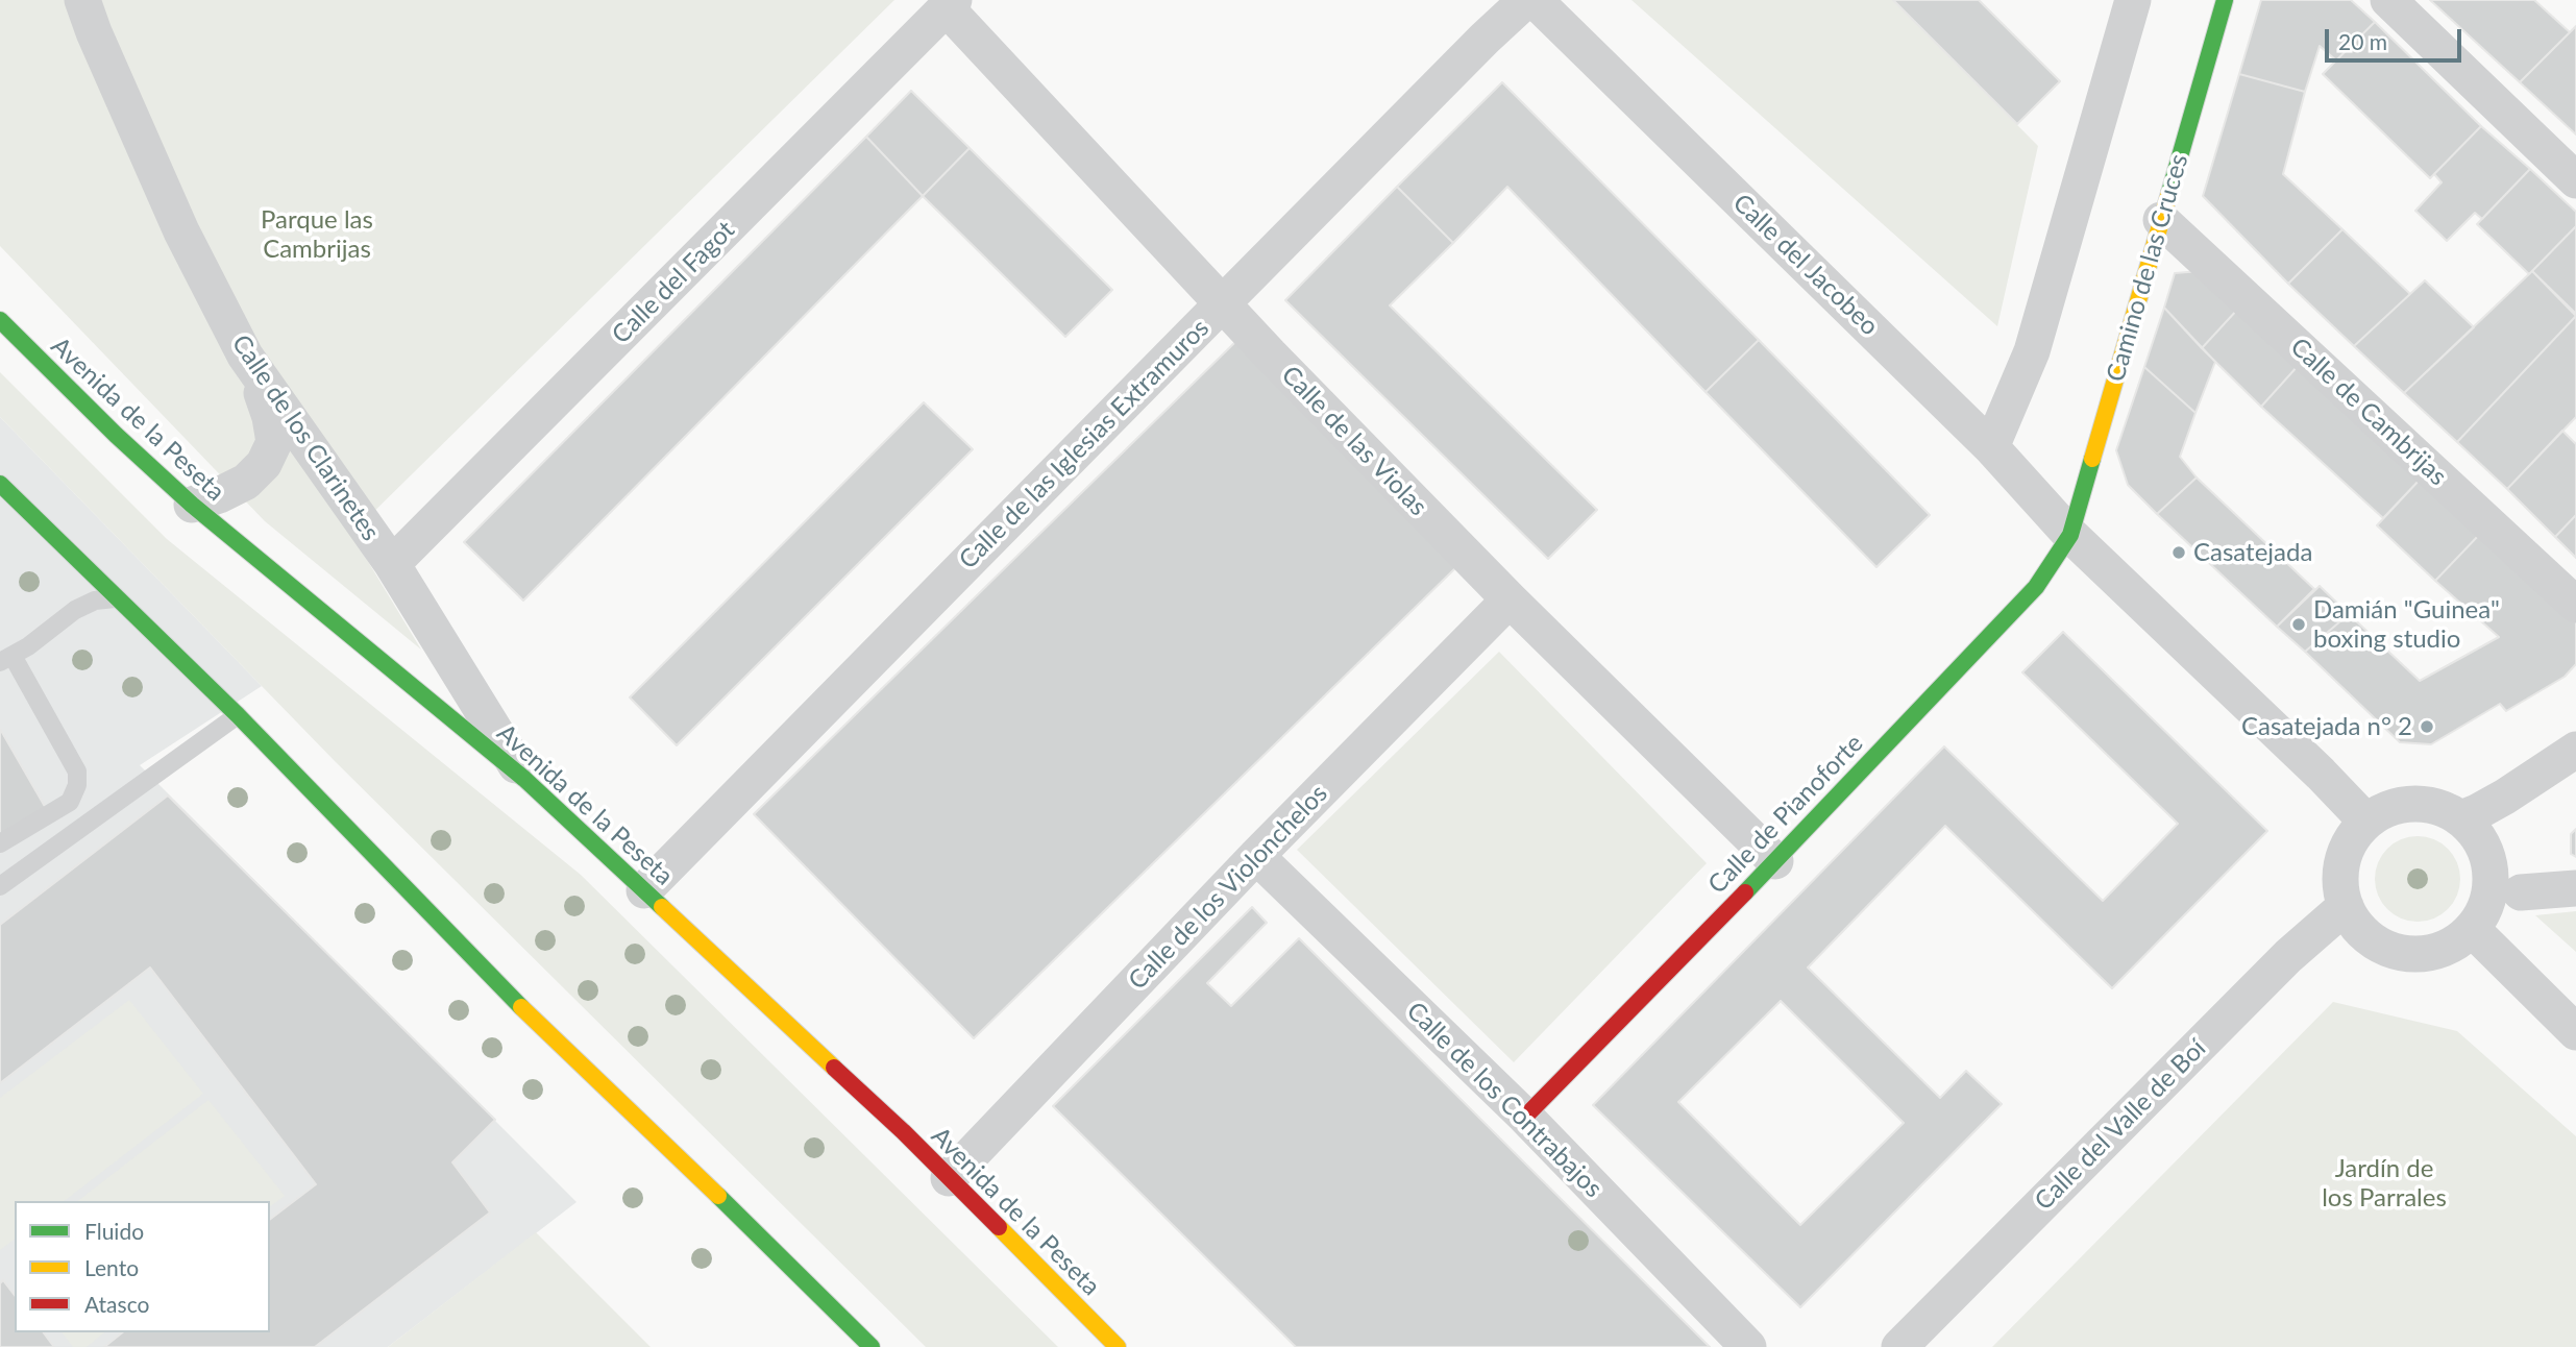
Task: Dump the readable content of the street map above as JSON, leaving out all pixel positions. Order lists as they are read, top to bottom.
{
  "streets": {
    "street": [
      "Calle del Jacobeo",
      "Camino de las Cruces",
      "Calle del Fagot",
      "Calle de Cambrijas",
      "Avenida de la Peseta",
      "Calle de los Clarinetes",
      "Calle de las Violas",
      "Calle de las Iglesias Extramuros",
      "Calle de Pianoforte",
      "Calle de los Violonchelos",
      "Calle de los Contrabajos",
      "Calle del Valle de Boí"
    ]
  },
  "crossings": [
    ["Calle del Jacobeo", "Camino de las Cruces"],
    ["Calle del Jacobeo", "Calle de Pianoforte"],
    ["Calle del Jacobeo", "Calle del Valle de Boí"],
    ["Camino de las Cruces", "Calle de Cambrijas"],
    ["Camino de las Cruces", "Calle de Pianoforte"],
    ["Calle del Fagot", "Calle de los Clarinetes"],
    ["Calle del Fagot", "Calle de las Violas"],
    ["Avenida de la Peseta", "Calle de los Clarinetes"],
    ["Avenida de la Peseta", "Calle de las Iglesias Extramuros"],
    ["Avenida de la Peseta", "Calle de los Violonchelos"],
    ["Calle de las Violas", "Calle de las Iglesias Extramuros"],
    ["Calle de las Violas", "Calle de Pianoforte"],
    ["Calle de las Violas", "Calle de los Violonchelos"],
    ["Calle de Pianoforte", "Calle de los Contrabajos"],
    ["Calle de los Violonchelos", "Calle de los Contrabajos"]
  ],
  "parks": ["Parque las Cambrijas", "Jardín de los Parrales"],
  "places": ["Casatejada", "Damián \"Guinea\" boxing studio", "Casatejada n° 2"],
  "legend": ["Fluido", "Lento", "Atasco"],
  "scale_bar": "20 m"
}
